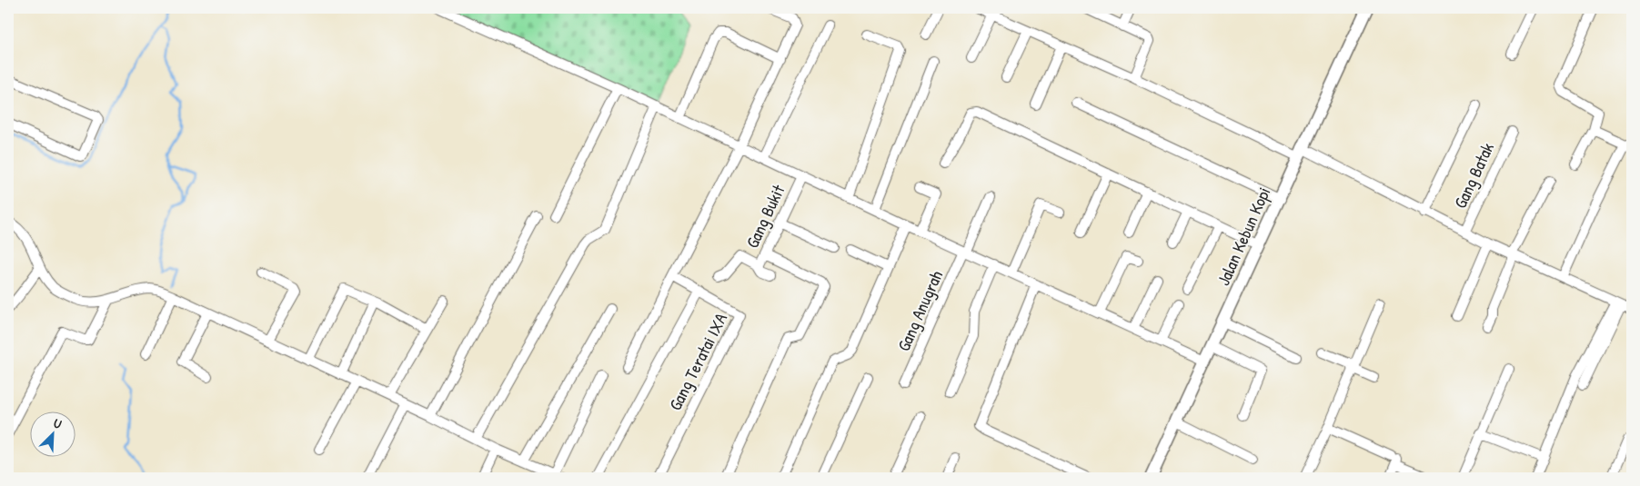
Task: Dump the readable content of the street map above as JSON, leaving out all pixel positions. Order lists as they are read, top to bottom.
{
  "streets": {
    "main road": ["Jalan Kebun Kopi"],
    "street": [
      "Gang Batak",
      "Gang Bukit",
      "Gang Anugrah",
      "Gang Teratai IXA"
    ]
  },
  "north": "top right"
}
